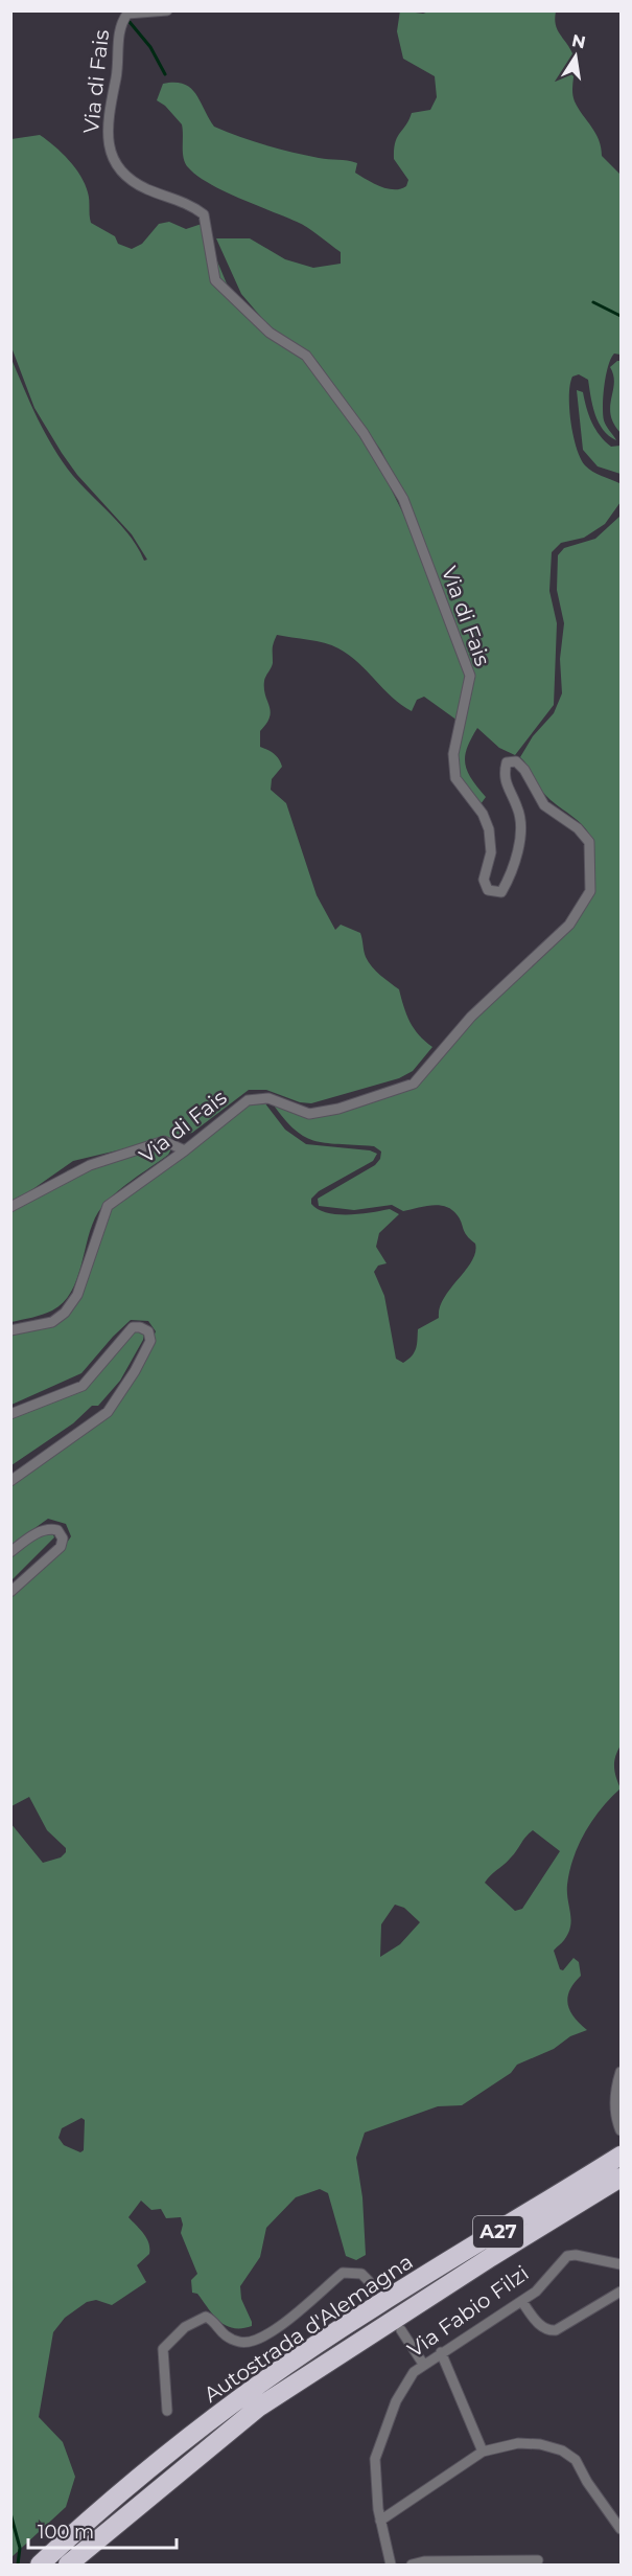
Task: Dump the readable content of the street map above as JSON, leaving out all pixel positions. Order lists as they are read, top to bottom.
{
  "streets": {
    "highway": ["A27", "Autostrada d'Alemagna"],
    "street": ["Via di Fais", "Via Fabio Filzi"]
  },
  "scale_bar": "100 m",
  "north": "top"
}
